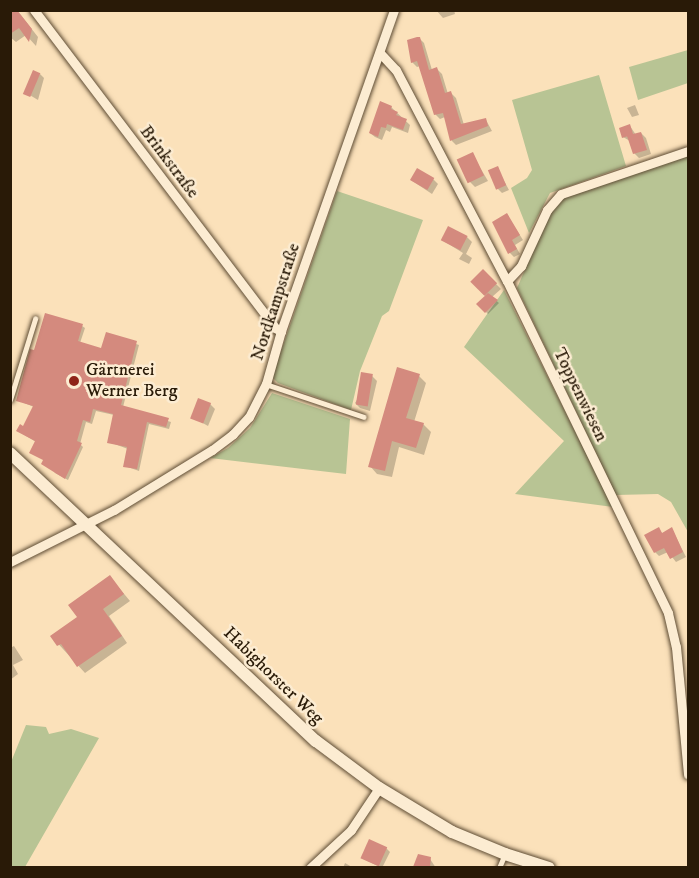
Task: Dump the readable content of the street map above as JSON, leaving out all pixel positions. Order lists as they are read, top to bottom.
{
  "streets": {
    "street": [
      "Brinkstraße",
      "Nordkampstraße",
      "Toppenwiesen",
      "Habighorster Weg"
    ]
  },
  "crossings": [
    ["Brinkstraße", "Nordkampstraße"],
    ["Nordkampstraße", "Toppenwiesen"],
    ["Nordkampstraße", "Habighorster Weg"]
  ],
  "places": ["Gärtnerei Werner Berg"]
}
